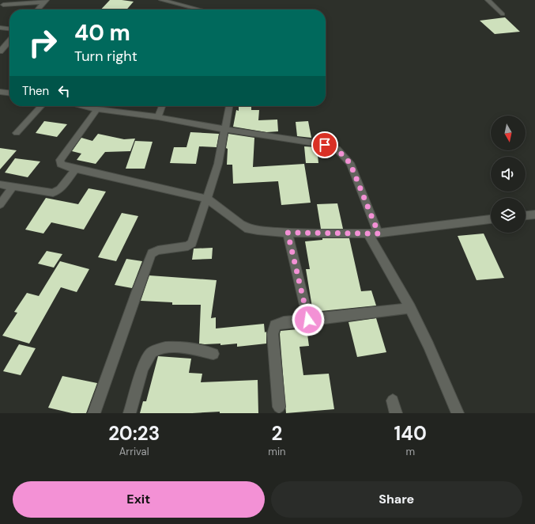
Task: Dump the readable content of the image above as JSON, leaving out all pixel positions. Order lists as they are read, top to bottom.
{
  "north": "bottom",
  "page": {
    "turn": ["40 m", "Turn right"],
    "then": "Then",
    "eta": [
      "20:23",
      "Arrival",
      "2",
      "min",
      "140",
      "m"
    ],
    "buttons": ["Exit", "Share"]
  }
}
